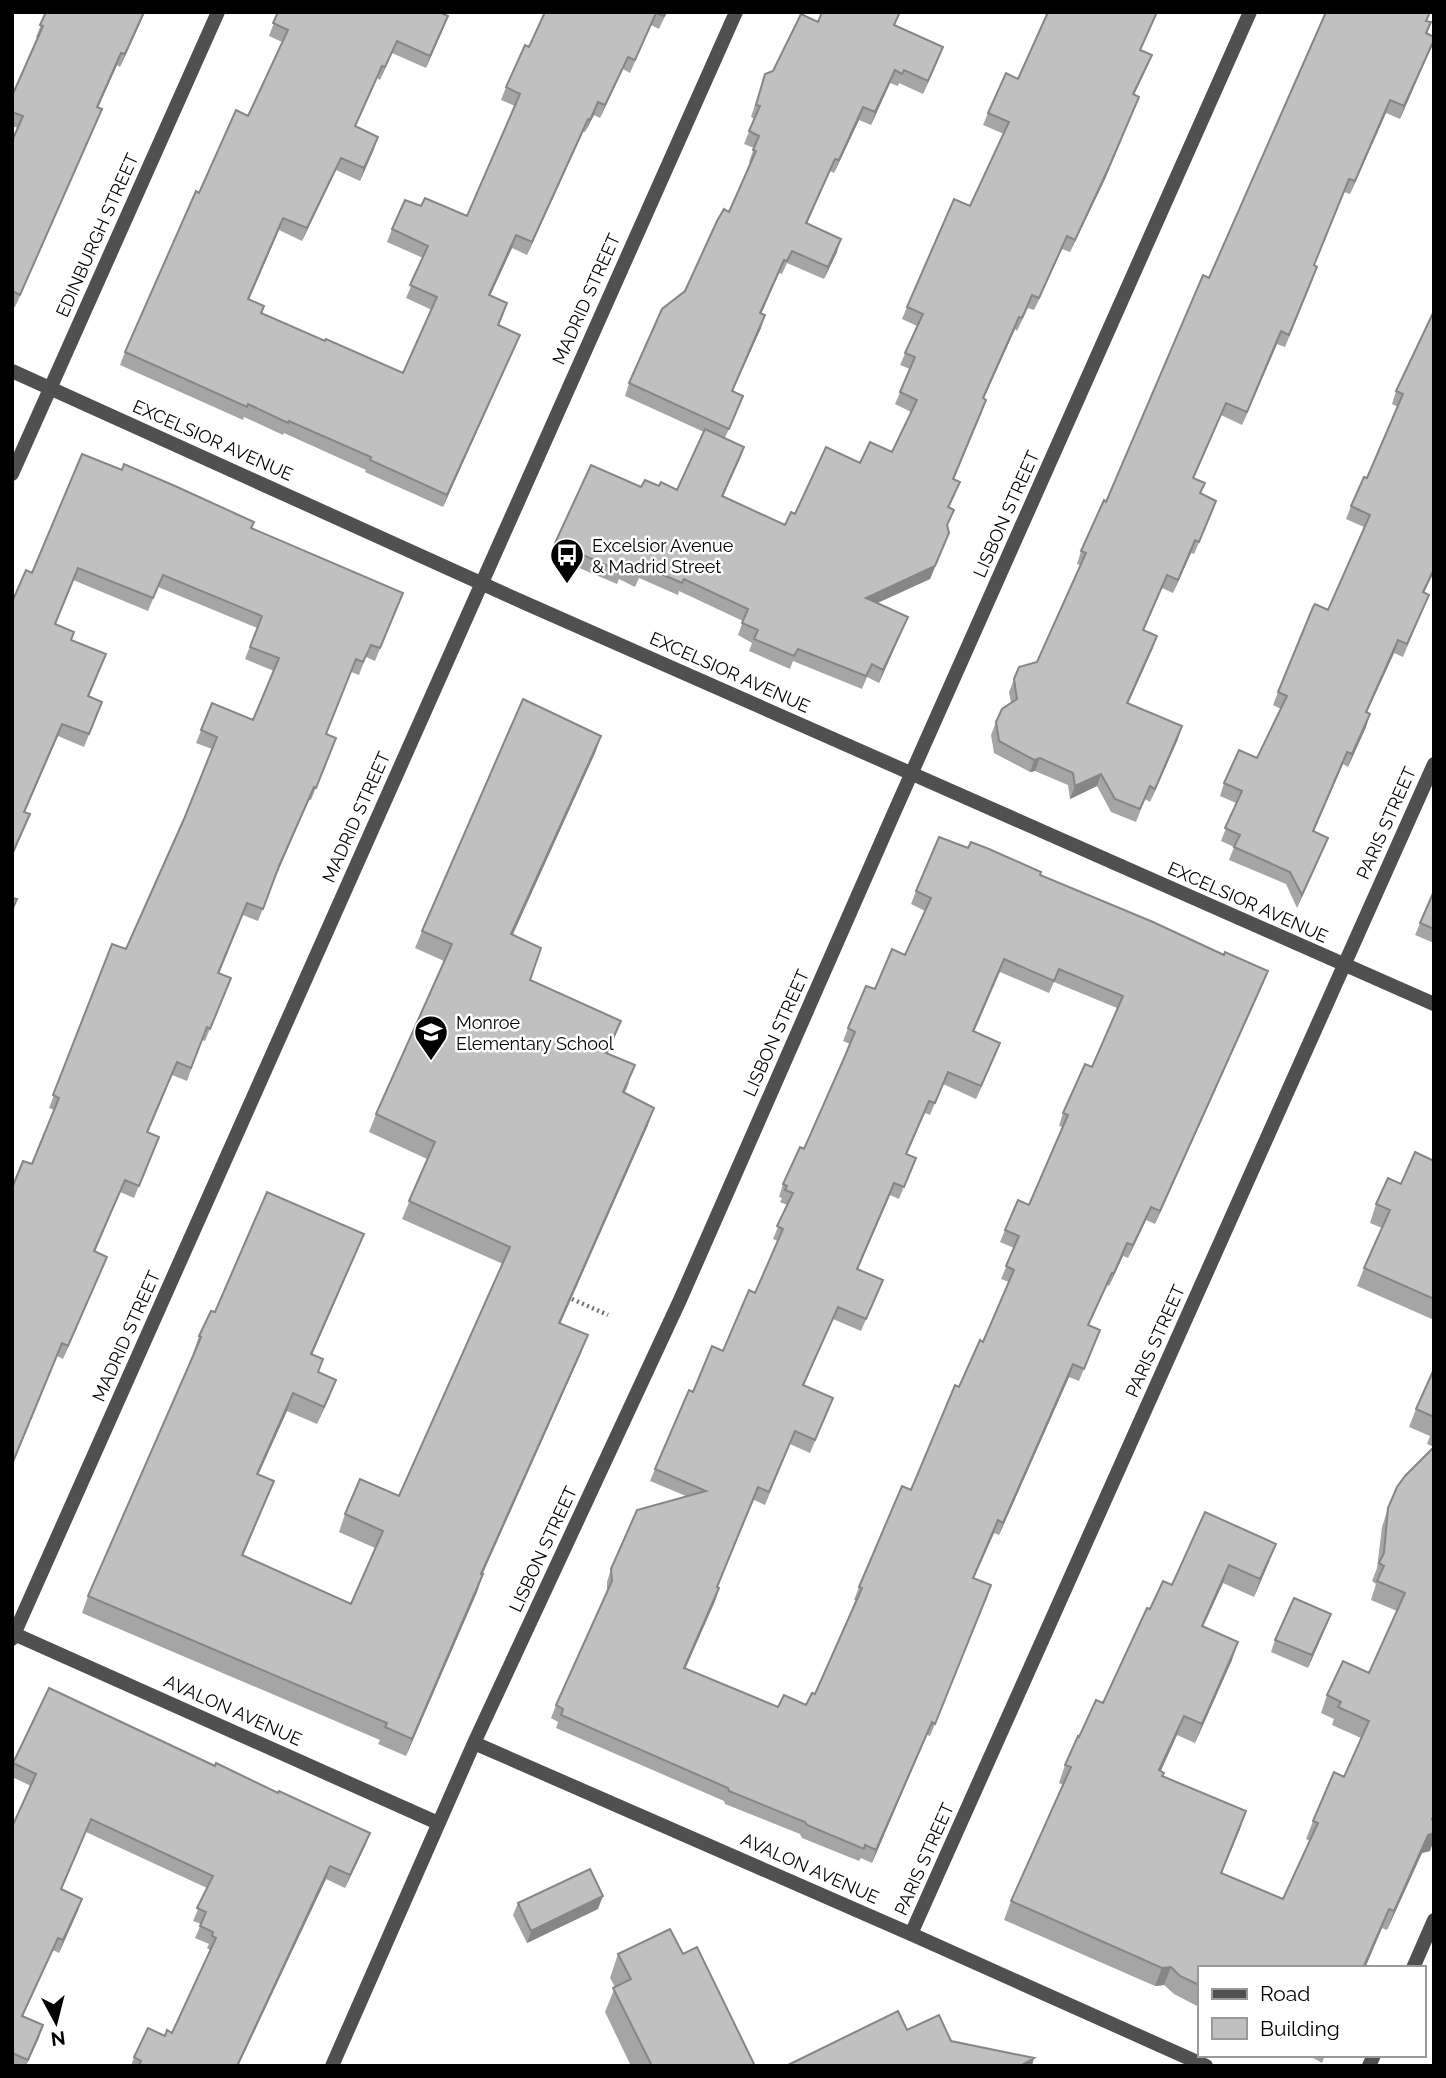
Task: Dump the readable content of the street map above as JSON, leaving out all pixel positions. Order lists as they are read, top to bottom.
{
  "streets": {
    "street": [
      "EDINBURGH STREET",
      "MADRID STREET",
      "EXCELSIOR AVENUE",
      "LISBON STREET",
      "PARIS STREET",
      "AVALON AVENUE"
    ]
  },
  "crossings": [
    ["EDINBURGH STREET", "EXCELSIOR AVENUE"],
    ["MADRID STREET", "EXCELSIOR AVENUE"],
    ["MADRID STREET", "AVALON AVENUE"],
    ["EXCELSIOR AVENUE", "LISBON STREET"],
    ["EXCELSIOR AVENUE", "PARIS STREET"],
    ["LISBON STREET", "AVALON AVENUE"],
    ["PARIS STREET", "AVALON AVENUE"]
  ],
  "places": {
    "bus stop": ["Excelsior Avenue & Madrid Street"],
    "school or university": ["Monroe Elementary School"]
  },
  "legend": ["Road", "Building"],
  "north": "bottom"
}
